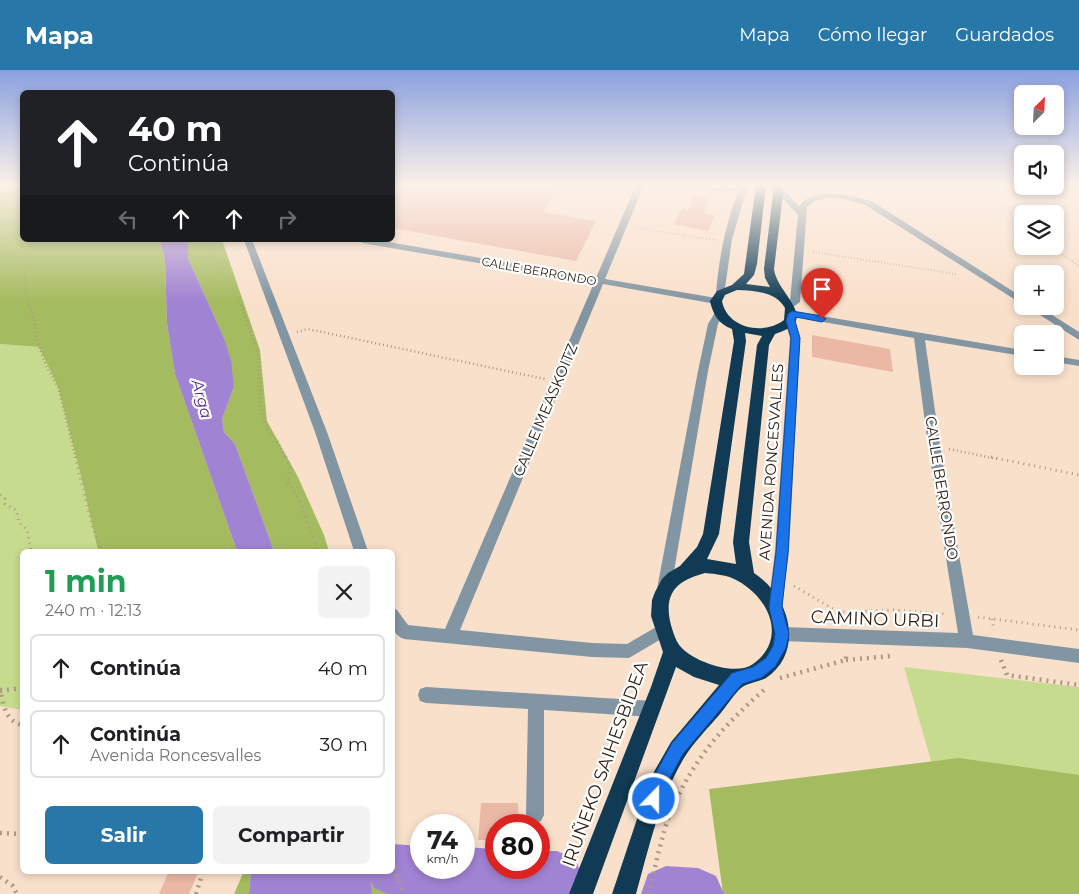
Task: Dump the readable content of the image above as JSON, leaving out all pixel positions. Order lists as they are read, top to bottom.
{
  "streets": {
    "highway": ["IRUÑEKO SAIHESBIDEA"],
    "street": [
      "CALLE BERRONDO",
      "CALLE MEASKOITZ",
      "AVENIDA RONCESVALLES",
      "CAMINO URBI"
    ]
  },
  "crossings": [
    ["CALLE BERRONDO", "CALLE MEASKOITZ"],
    ["CALLE BERRONDO", "AVENIDA RONCESVALLES"],
    ["CALLE BERRONDO", "CAMINO URBI"],
    ["AVENIDA RONCESVALLES", "CAMINO URBI"],
    ["AVENIDA RONCESVALLES", "IRUÑEKO SAIHESBIDEA"],
    ["CAMINO URBI", "IRUÑEKO SAIHESBIDEA"]
  ],
  "water": ["Arga"],
  "north": "top right",
  "page": {
    "header": "Mapa",
    "nav": ["Mapa", "Cómo llegar", "Guardados"],
    "map_buttons": ["+", "−"],
    "turn": ["40 m", "Continúa"],
    "heading": ["1 min", "240 m · 12:13"],
    "list": [
      {
        "name": "Continúa",
        "value": "40 m"
      },
      {
        "name": "Continúa",
        "note": "Avenida Roncesvalles",
        "value": "30 m"
      }
    ],
    "buttons": ["Salir", "Compartir"],
    "speed": "74 km/h",
    "limit": "80"
  }
}
